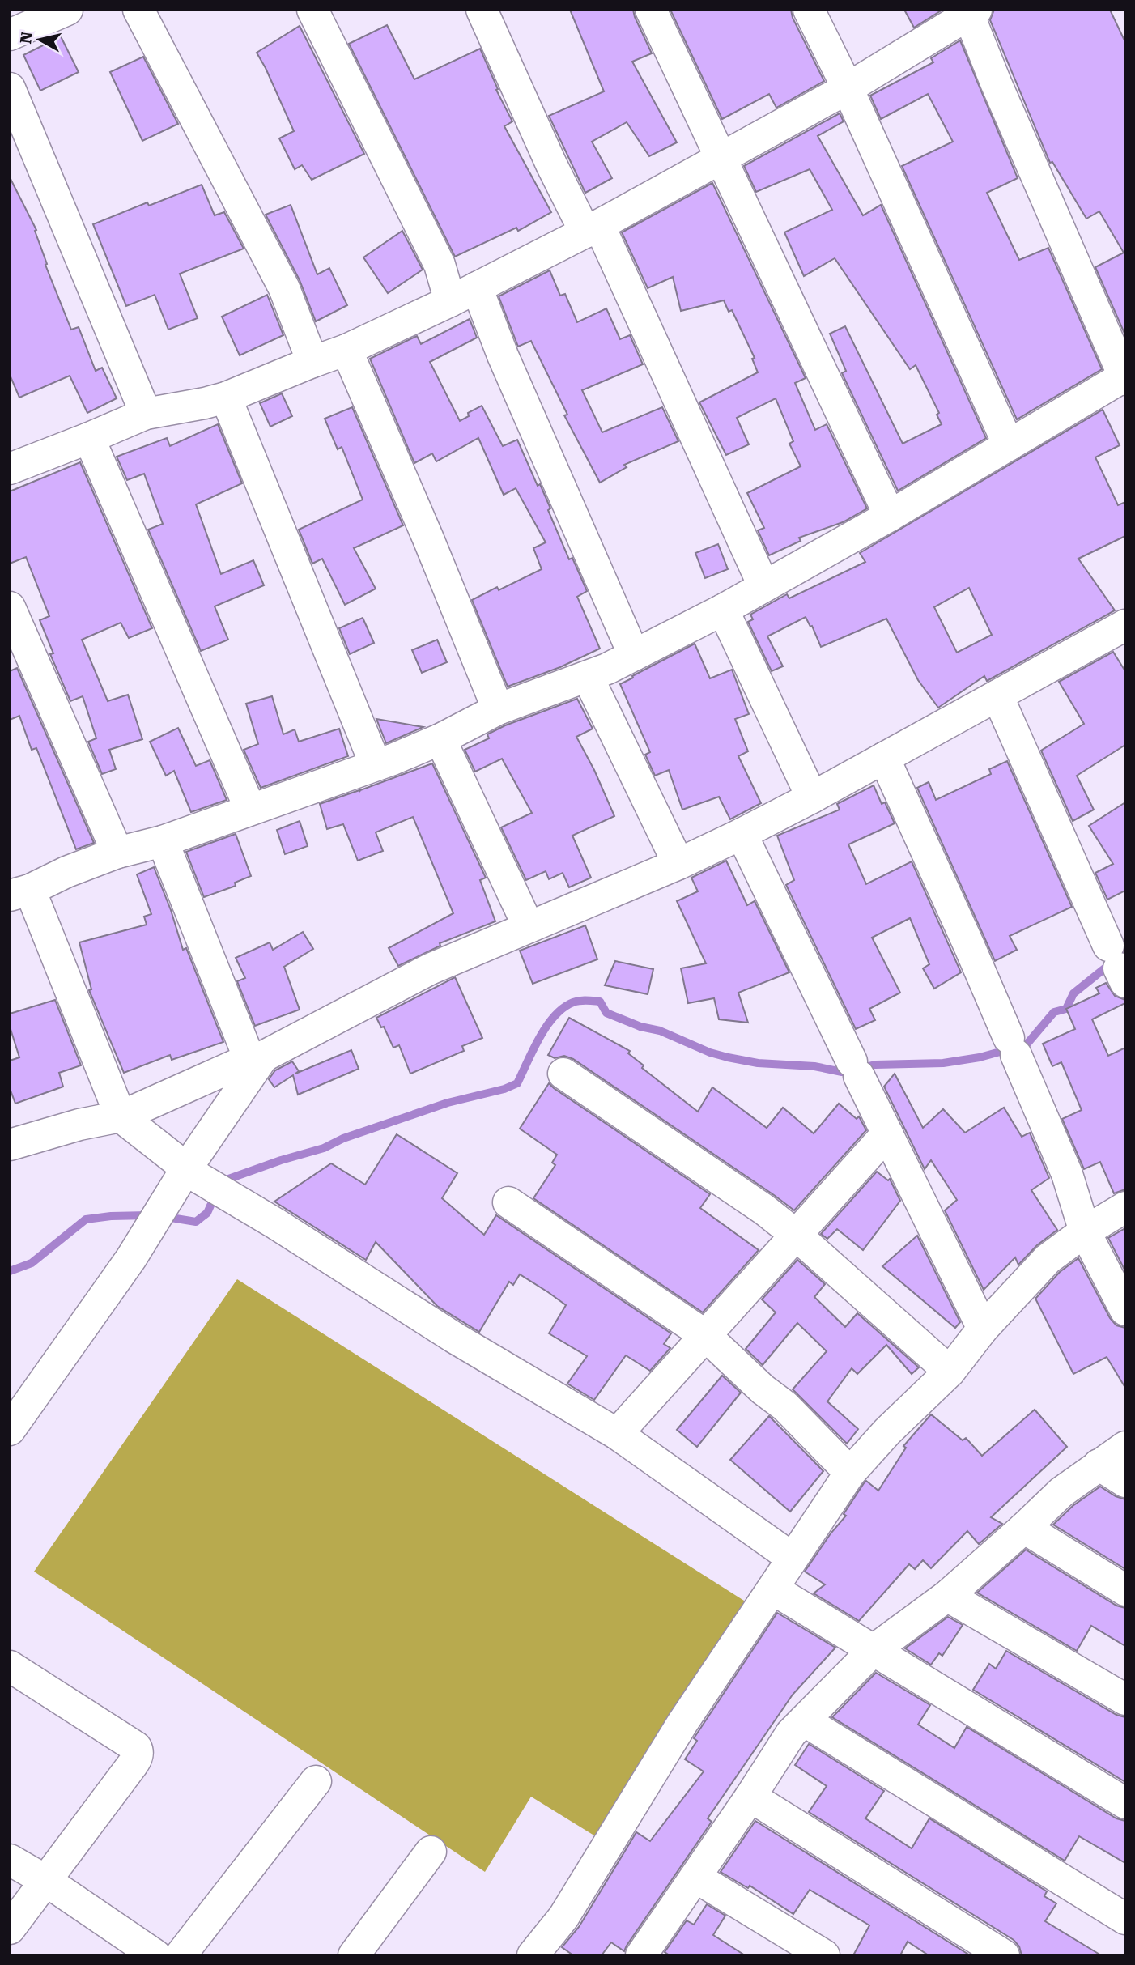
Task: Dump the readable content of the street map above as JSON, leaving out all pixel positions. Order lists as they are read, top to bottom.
{
  "north": "left"
}
